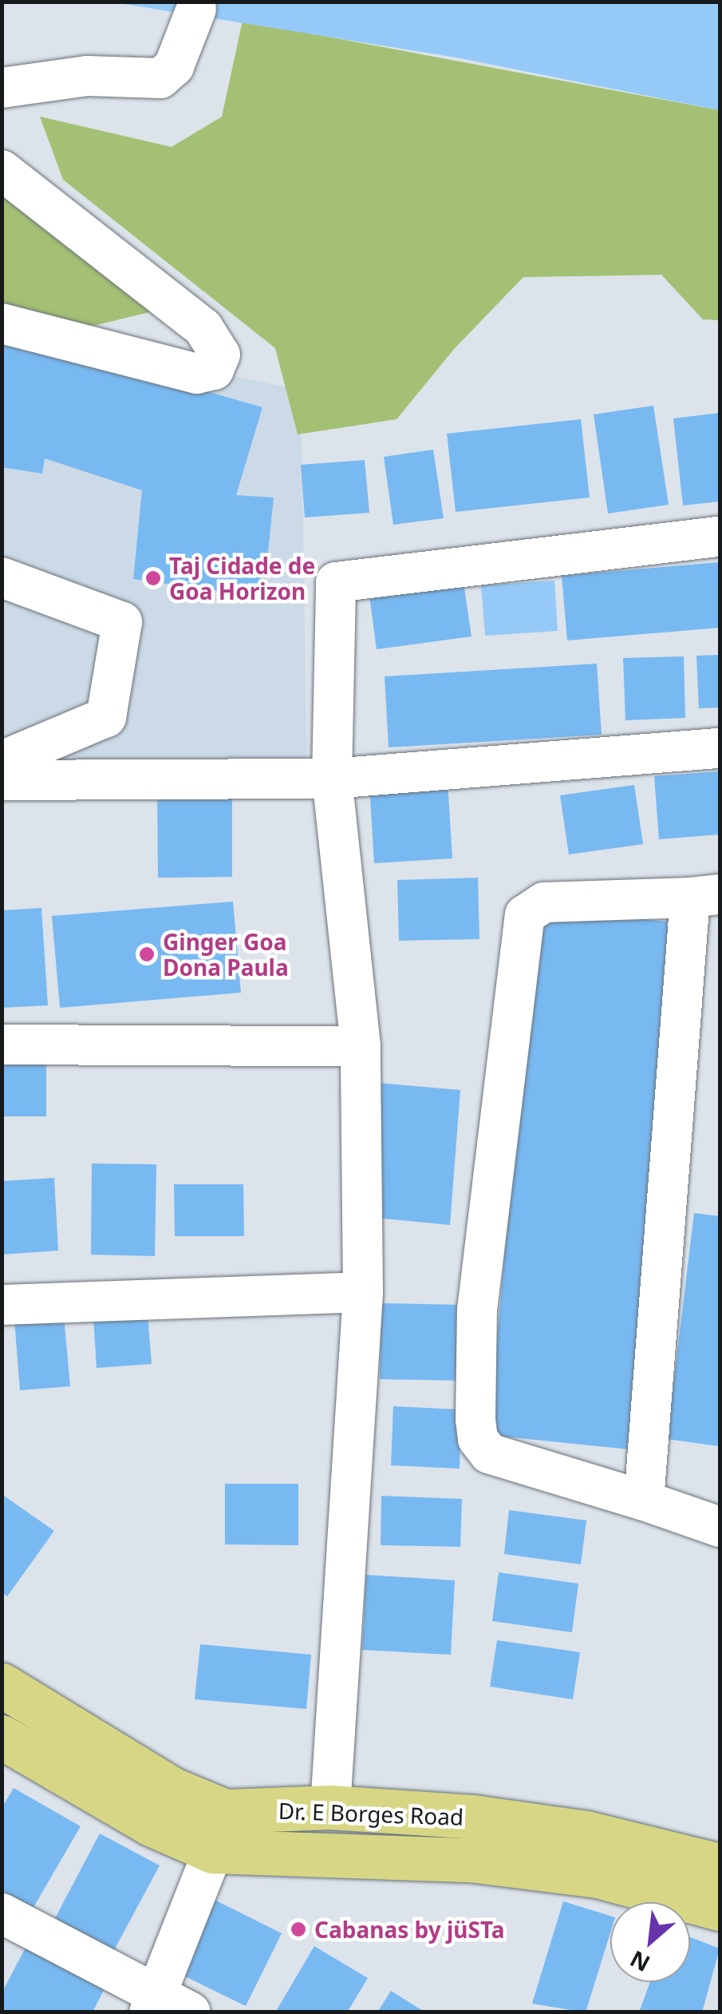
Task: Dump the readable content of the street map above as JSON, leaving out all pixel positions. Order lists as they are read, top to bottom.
{
  "streets": {
    "main road": ["Dr. E Borges Road"]
  },
  "places": ["Taj Cidade de Goa Horizon", "Ginger Goa Dona Paula", "Cabanas by jüSTa"],
  "north": "bottom left"
}
